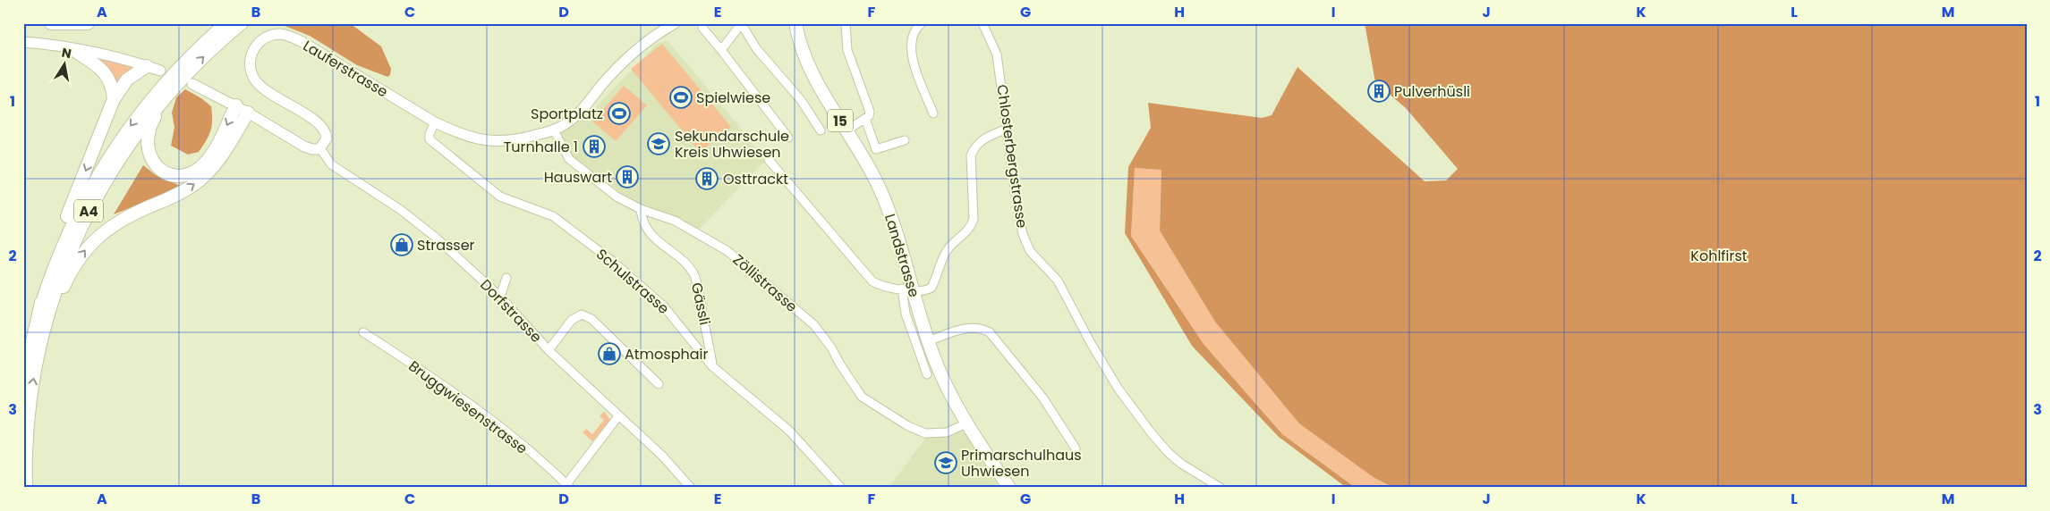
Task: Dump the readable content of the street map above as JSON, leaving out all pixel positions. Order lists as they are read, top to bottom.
{
  "streets": {
    "main road": ["15", "A4", "Landstrasse"],
    "street": [
      "Lauferstrasse",
      "Chlosterbergstrasse",
      "Schulstrasse",
      "Zöllistrasse",
      "Gässli",
      "Dorfstrasse",
      "Bruggwiesenstrasse"
    ]
  },
  "crossings": [
    ["Lauferstrasse", "Schulstrasse"],
    ["Lauferstrasse", "Zöllistrasse"],
    ["Lauferstrasse", "Dorfstrasse"],
    ["Landstrasse", "Zöllistrasse"],
    ["Schulstrasse", "Gässli"],
    ["Zöllistrasse", "Gässli"]
  ],
  "parks": ["Kohlfirst"],
  "places": {
    "building": [
      "Pulverhüsli",
      "Turnhalle 1",
      "Hauswart",
      "Osttrackt"
    ],
    "sports": ["Spielwiese", "Sportplatz"],
    "school or university": ["Sekundarschule Kreis Uhwiesen", "Primarschulhaus Uhwiesen"],
    "shop": ["Strasser", "Atmosphair"]
  },
  "north": "top",
  "grid": {
    "columns": [
      "A",
      "B",
      "C",
      "D",
      "E",
      "F",
      "G",
      "H",
      "I",
      "J",
      "K",
      "L",
      "M"
    ],
    "rows": ["1", "2", "3"]
  }
}
